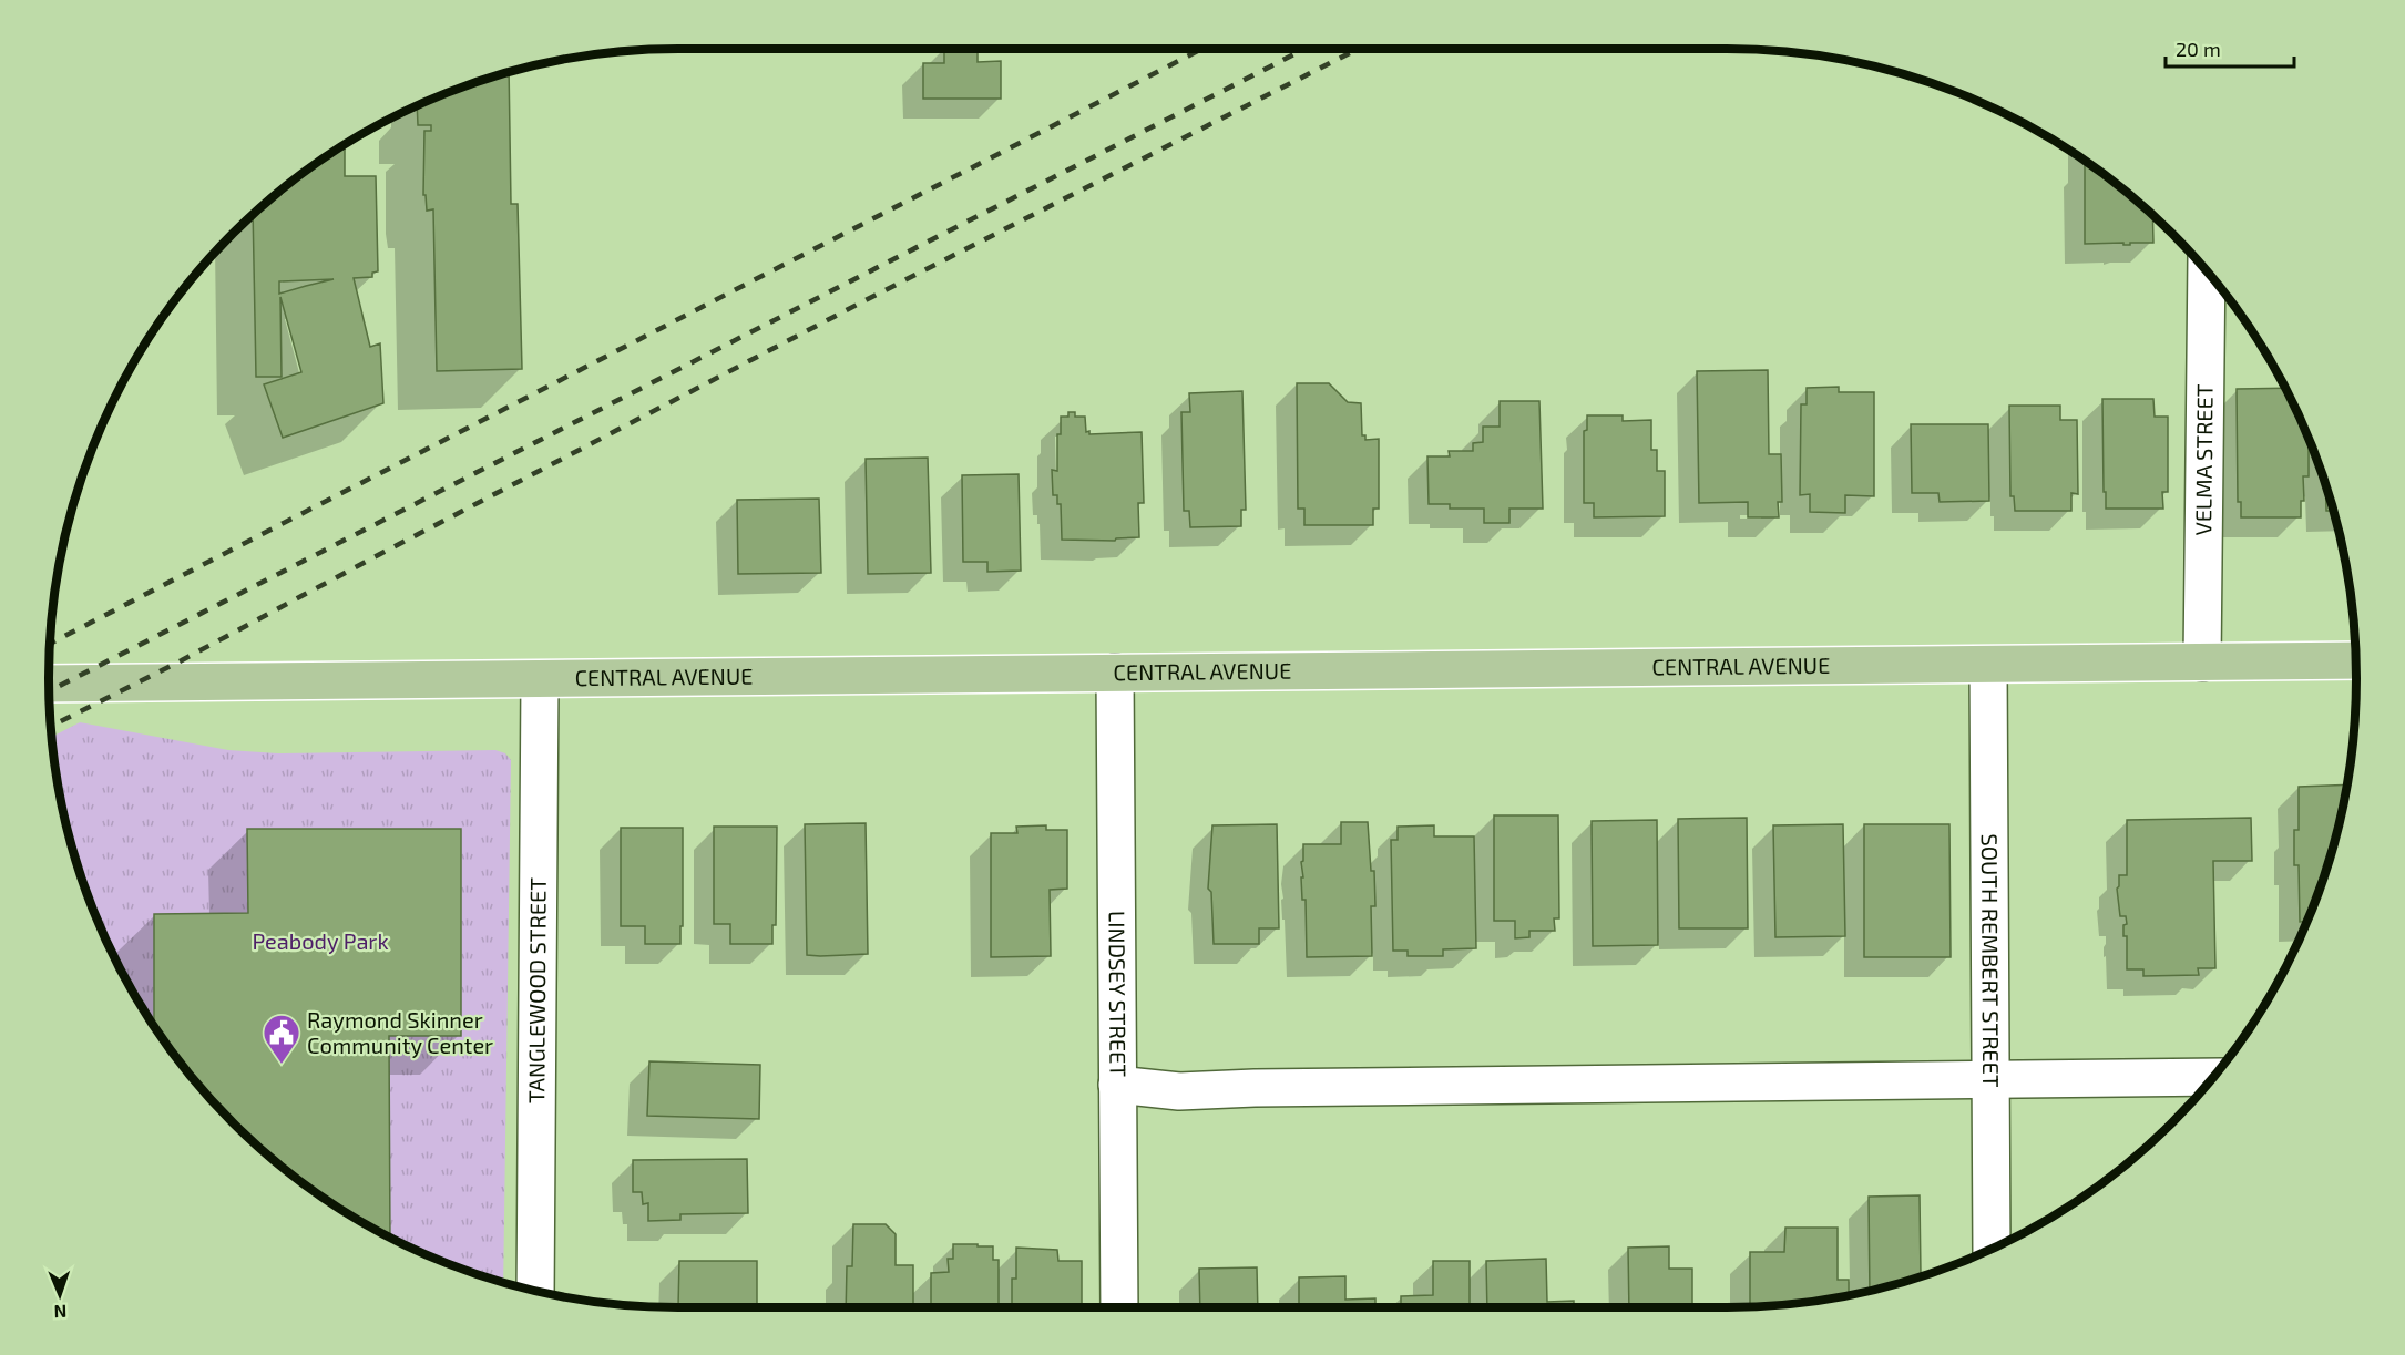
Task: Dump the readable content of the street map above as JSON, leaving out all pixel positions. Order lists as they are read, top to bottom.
{
  "streets": {
    "main road": ["CENTRAL AVENUE"],
    "street": [
      "VELMA STREET",
      "SOUTH REMBERT STREET",
      "TANGLEWOOD STREET",
      "LINDSEY STREET"
    ]
  },
  "crossings": [
    ["VELMA STREET", "CENTRAL AVENUE"],
    ["CENTRAL AVENUE", "SOUTH REMBERT STREET"],
    ["CENTRAL AVENUE", "TANGLEWOOD STREET"],
    ["CENTRAL AVENUE", "LINDSEY STREET"]
  ],
  "parks": ["Peabody Park"],
  "places": {
    "public building": ["Raymond Skinner Community Center"]
  },
  "scale_bar": "20 m",
  "north": "bottom"
}
